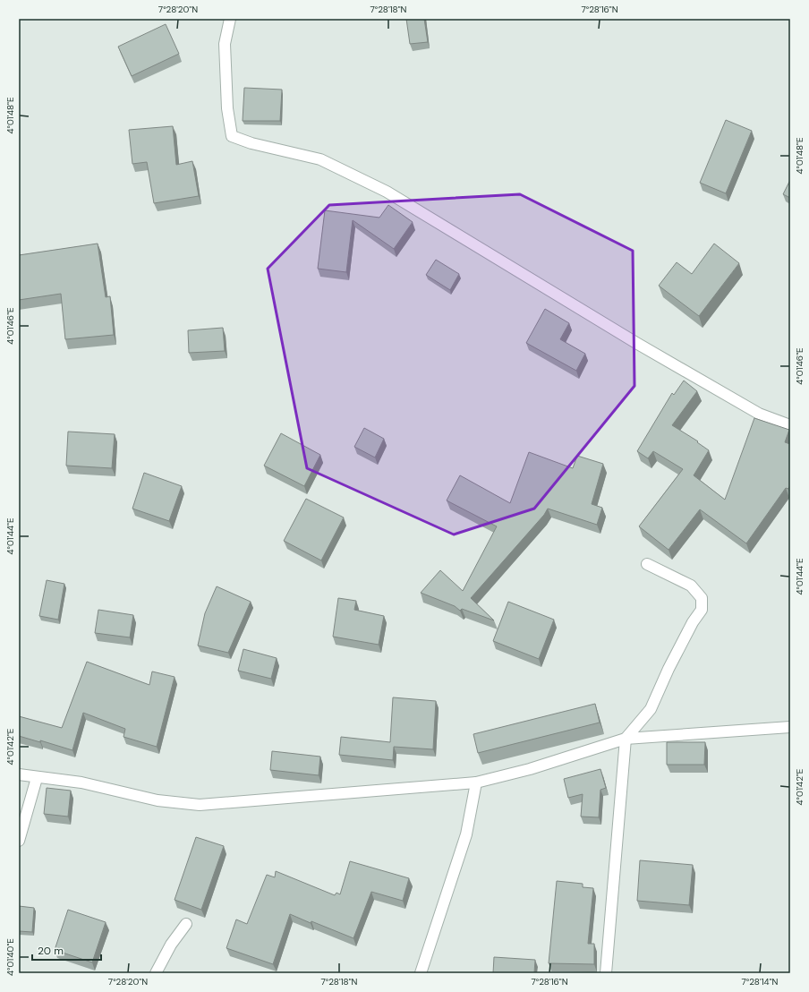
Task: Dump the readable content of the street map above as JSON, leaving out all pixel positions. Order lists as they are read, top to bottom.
{
  "scale_bar": "20 m",
  "coordinates": [
    "7°28'20\"N",
    "7°28'18\"N",
    "7°28'16\"N",
    "4°01'48\"E",
    "4°01'46\"E",
    "4°01'44\"E",
    "4°01'42\"E",
    "4°01'40\"E",
    "7°28'14\"N"
  ]
}
